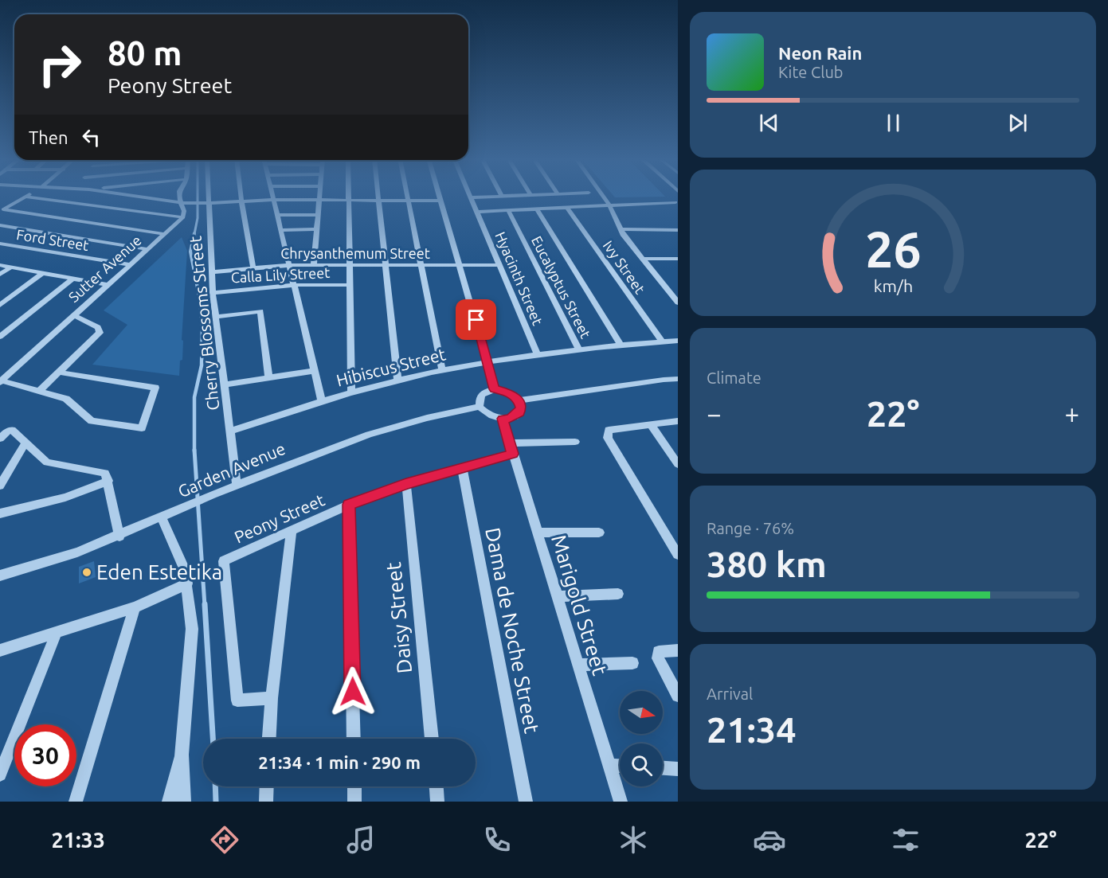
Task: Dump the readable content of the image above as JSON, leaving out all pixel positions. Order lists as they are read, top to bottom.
{
  "streets": {
    "street": [
      "Ford Street",
      "Chrysanthemum Street",
      "Ivy Street",
      "Sutter Avenue",
      "Calla Lily Street",
      "Hyacinth Street",
      "Eucalyptus Street",
      "Cherry Blossoms Street",
      "Hibiscus Street",
      "Garden Avenue",
      "Peony Street",
      "Marigold Street",
      "Daisy Street",
      "Dama de Noche Street"
    ]
  },
  "crossings": [
    ["Ford Street", "Sutter Avenue"],
    ["Chrysanthemum Street", "Hyacinth Street"],
    ["Chrysanthemum Street", "Cherry Blossoms Street"],
    ["Ivy Street", "Hibiscus Street"],
    ["Calla Lily Street", "Cherry Blossoms Street"],
    ["Hyacinth Street", "Hibiscus Street"],
    ["Eucalyptus Street", "Hibiscus Street"],
    ["Cherry Blossoms Street", "Hibiscus Street"],
    ["Cherry Blossoms Street", "Garden Avenue"],
    ["Garden Avenue", "Marigold Street"],
    ["Peony Street", "Marigold Street"],
    ["Peony Street", "Daisy Street"],
    ["Peony Street", "Dama de Noche Street"]
  ],
  "places": ["Eden Estetika"],
  "north": "right",
  "page": {
    "turn": ["80 m", "Peony Street"],
    "song": ["Neon Rain", "Kite Club"],
    "then": "Then",
    "tile": [
      "Climate",
      ["Range · 76%", "380 km"],
      ["Arrival", "21:34"]
    ],
    "heat": ["−", "22°", "+"],
    "limit": "30",
    "trip": "21:34 · 1 min · 290 m",
    "tabs": ["21:33", "22°"],
    "gauge": ["26", "km/h"]
  }
}
